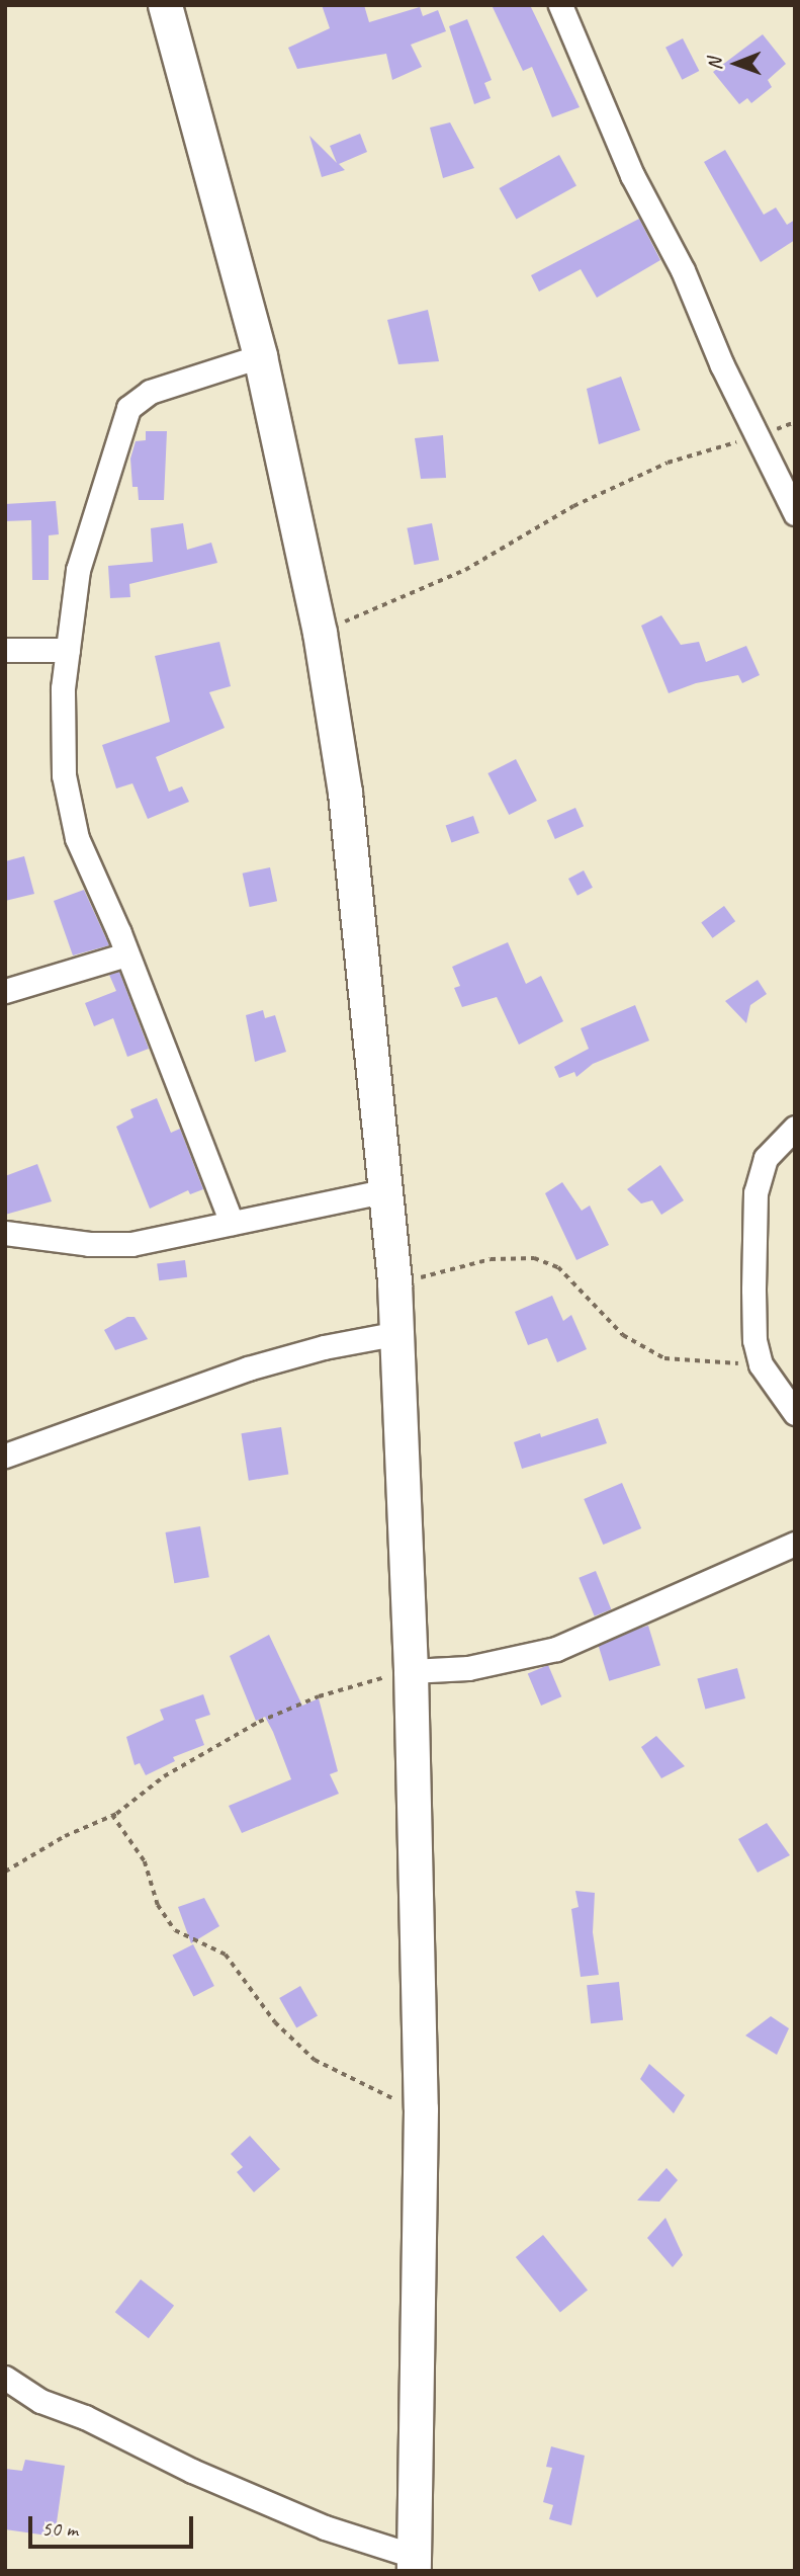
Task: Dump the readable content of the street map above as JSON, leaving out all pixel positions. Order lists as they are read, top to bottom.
{
  "scale_bar": "50 m",
  "north": "left"
}
